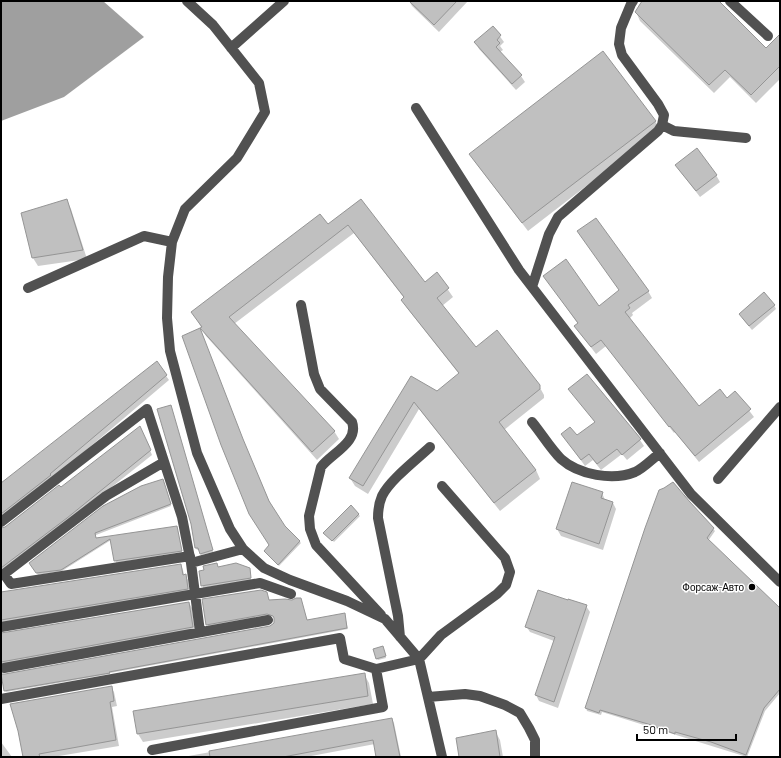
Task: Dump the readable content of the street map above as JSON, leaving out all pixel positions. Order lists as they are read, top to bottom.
{
  "places": ["Форсаж-Авто"],
  "scale_bar": "50 m"
}
